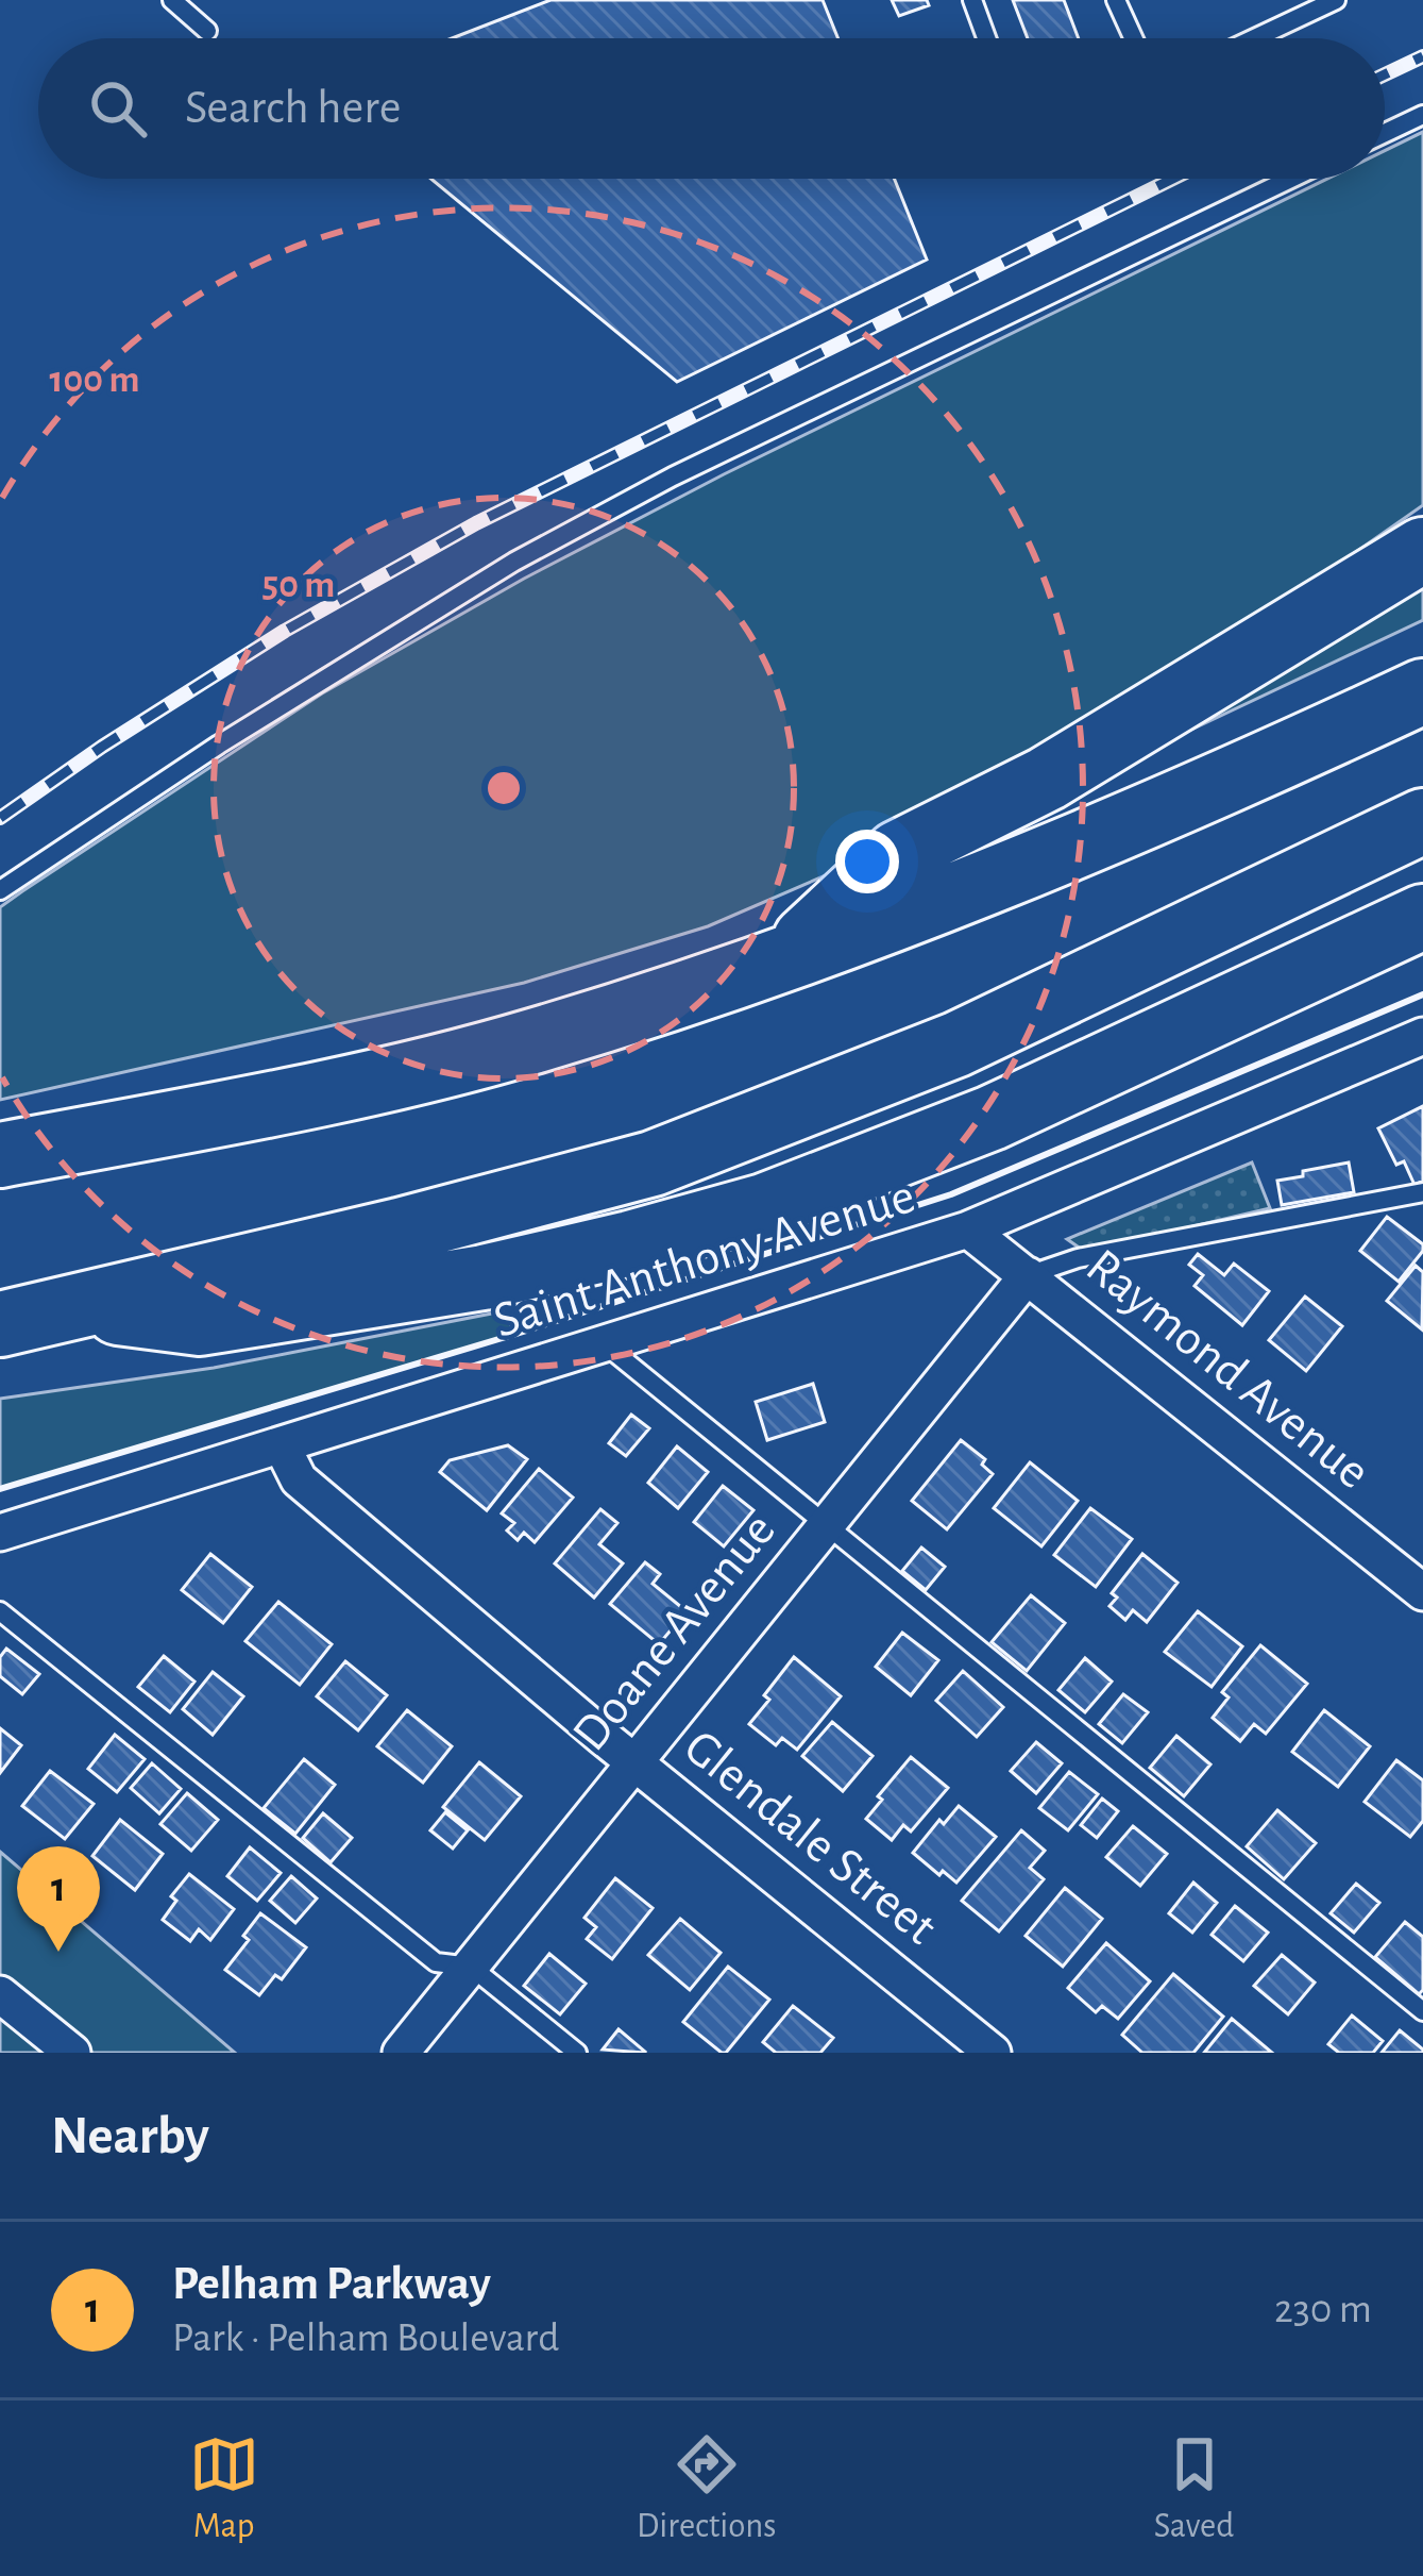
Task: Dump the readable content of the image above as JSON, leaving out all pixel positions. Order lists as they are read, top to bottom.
{
  "streets": {
    "street": [
      "Saint Anthony Avenue",
      "Raymond Avenue",
      "Doane Avenue",
      "Glendale Street"
    ]
  },
  "crossings": [
    ["Saint Anthony Avenue", "Raymond Avenue"],
    ["Saint Anthony Avenue", "Glendale Street"],
    ["Raymond Avenue", "Doane Avenue"],
    ["Doane Avenue", "Glendale Street"]
  ],
  "page": {
    "search": "Search here",
    "pins": "1",
    "heading": "Nearby",
    "list": [
      {
        "mark": "1",
        "name": "Pelham Parkway",
        "note": "Park · Pelham Boulevard",
        "value": "230 m"
      }
    ],
    "nav": ["Map", "Directions", "Saved"]
  },
  "rings": ["100 m", "50 m"]
}
